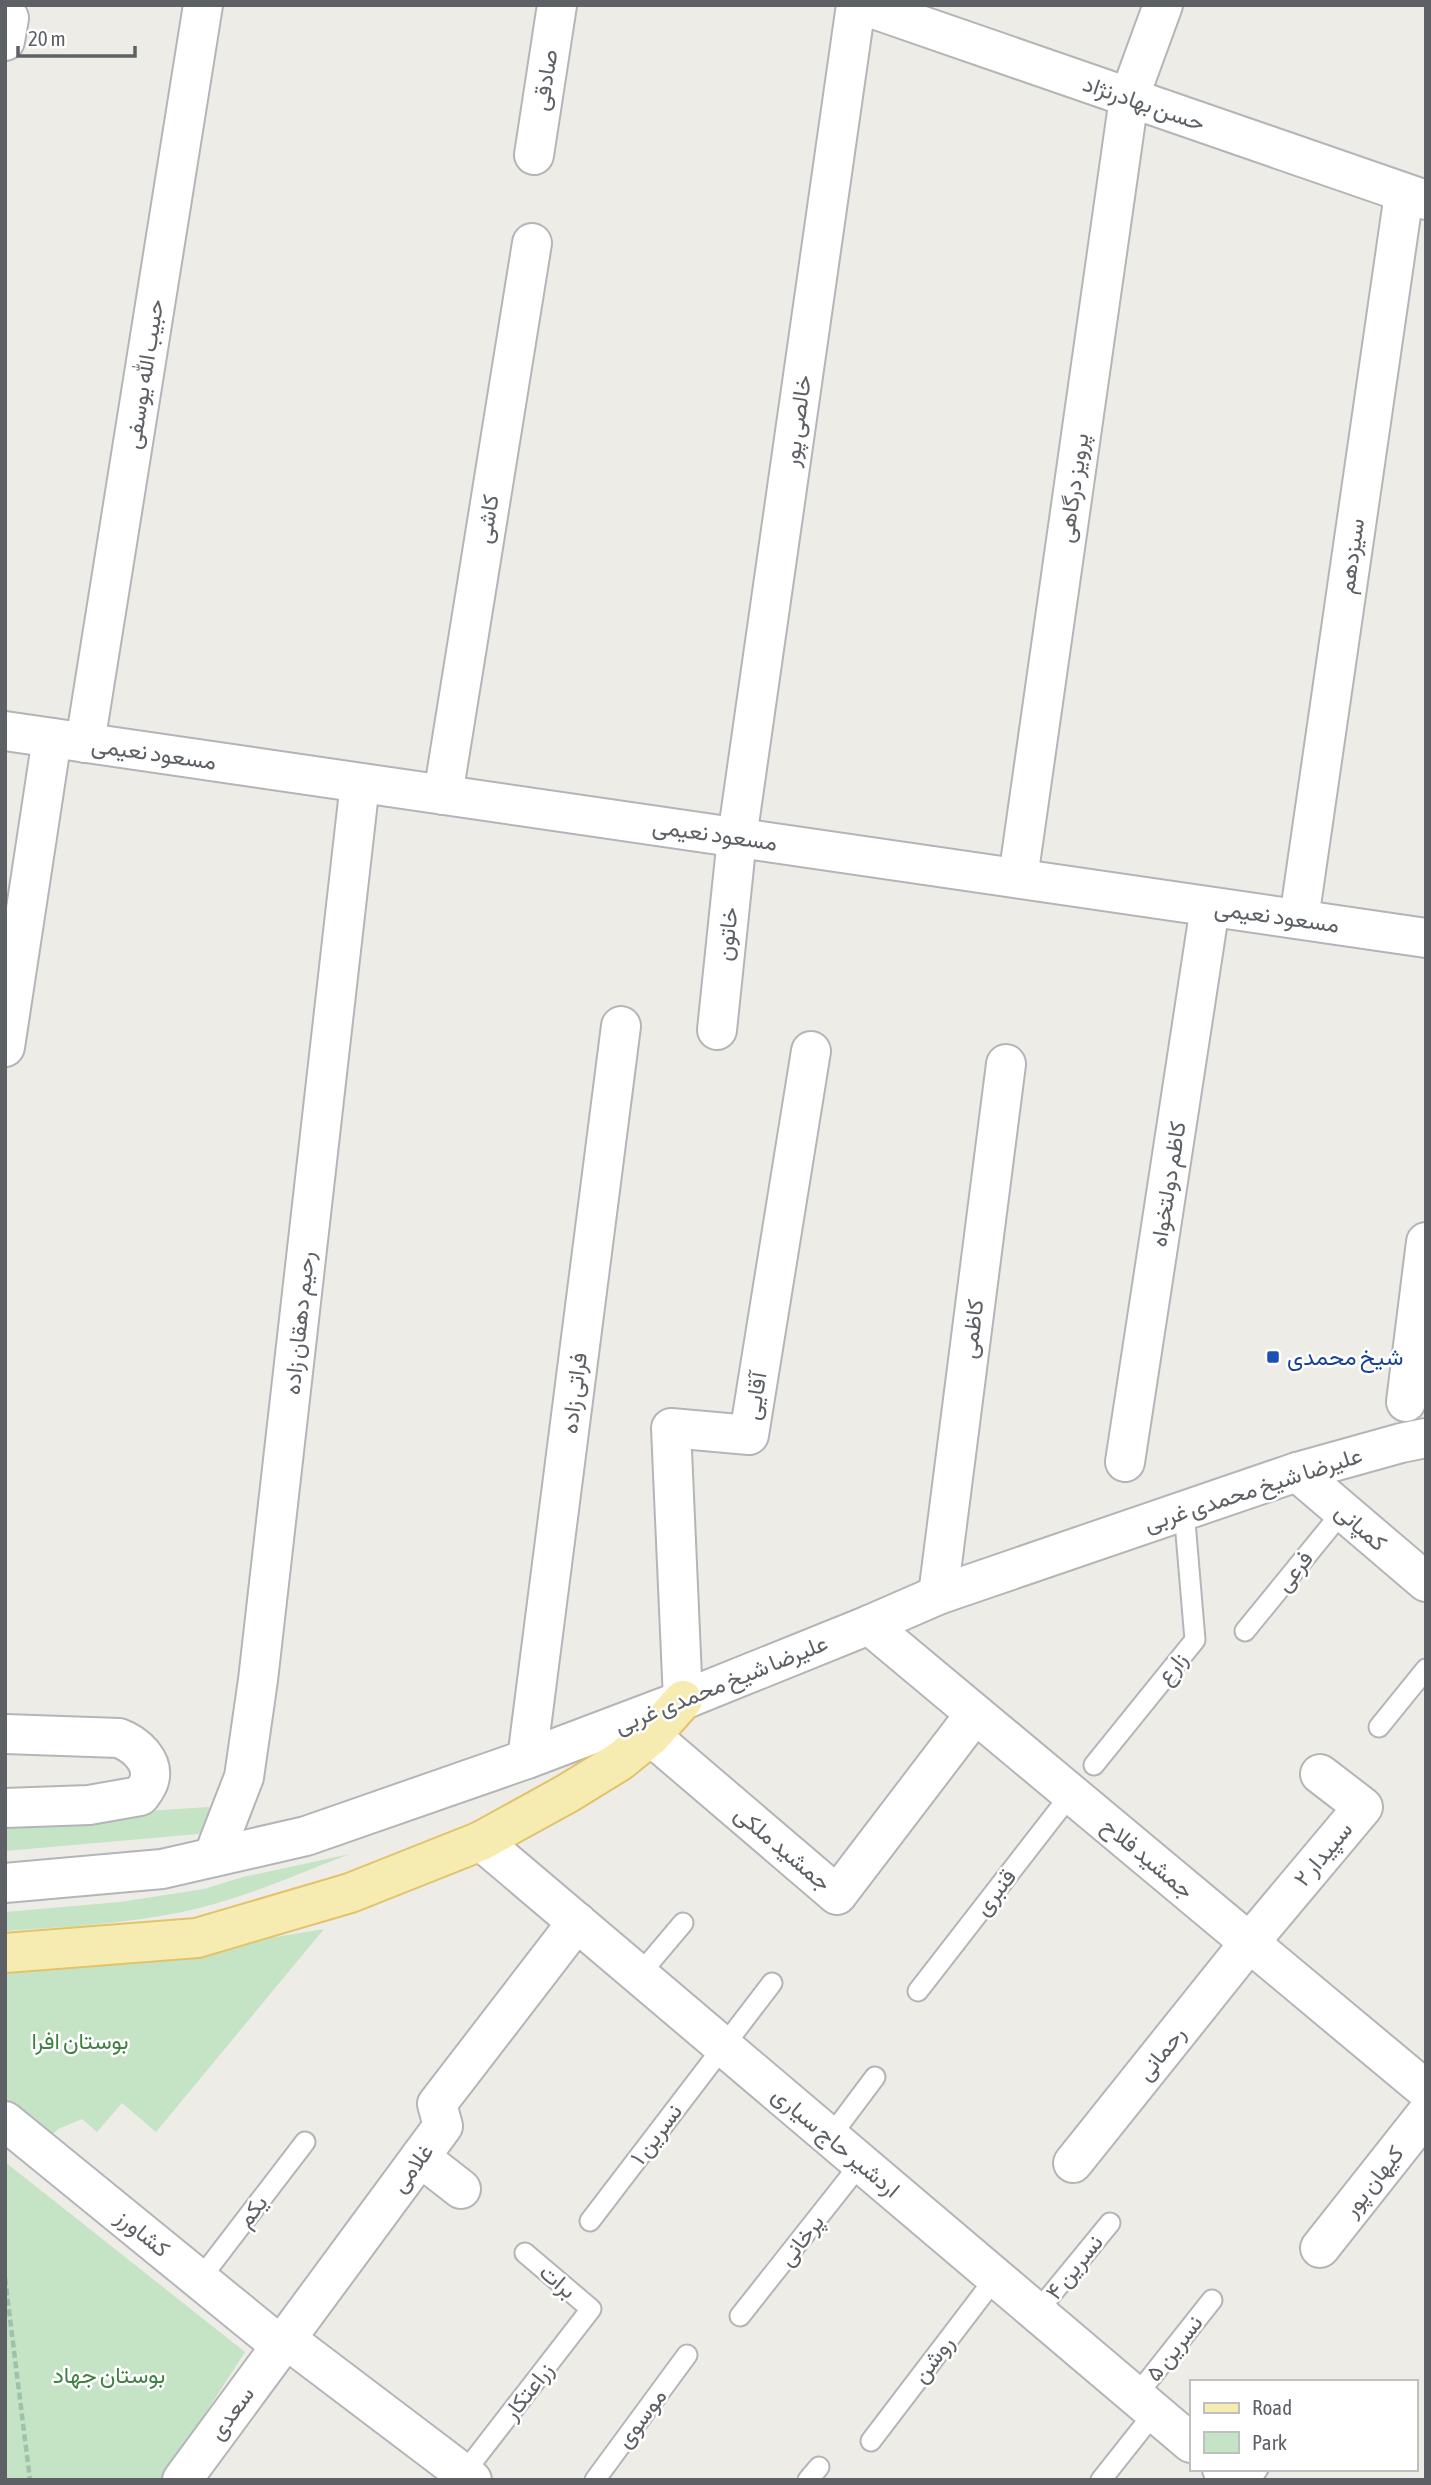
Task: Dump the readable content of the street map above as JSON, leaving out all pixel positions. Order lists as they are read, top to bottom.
{
  "streets": {
    "street": [
      "صادقی",
      "حسن بهادرنژاد",
      "حبیب الله یوسفی",
      "خالصی پور",
      "پرویز درگاهی",
      "کاشی",
      "سیزدهم",
      "مسعود نعیمی",
      "خاتون",
      "کاظم دولتخواه",
      "رحیم دهقان زاده",
      "کاظمی",
      "فراتی زاده",
      "آقایی",
      "علیرضا شیخ محمدی غربی",
      "کمپانی",
      "جمشید ملکی",
      "سپیدار ۲",
      "جمشید فلاح",
      "رحمانی",
      "اردشیر حاج سیاری",
      "غلامی",
      "کیهان پور",
      "کشاورز",
      "سعدی"
    ],
    "lane": [
      "فرعی",
      "زارع",
      "قنبری",
      "نسرین ۱",
      "یکم",
      "پرخانی",
      "نسرین ۴",
      "برات",
      "نسرین ۵",
      "روشن",
      "زراعتکار",
      "موسوی"
    ]
  },
  "crossings": [
    ["حسن بهادرنژاد", "خالصی پور"],
    ["حسن بهادرنژاد", "پرویز درگاهی"],
    ["حسن بهادرنژاد", "سیزدهم"],
    ["حبیب الله یوسفی", "مسعود نعیمی"],
    ["خالصی پور", "مسعود نعیمی"],
    ["خالصی پور", "خاتون"],
    ["پرویز درگاهی", "مسعود نعیمی"],
    ["کاشی", "مسعود نعیمی"],
    ["سیزدهم", "مسعود نعیمی"],
    ["مسعود نعیمی", "خاتون"],
    ["مسعود نعیمی", "کاظم دولتخواه"],
    ["مسعود نعیمی", "رحیم دهقان زاده"],
    ["رحیم دهقان زاده", "علیرضا شیخ محمدی غربی"],
    ["کاظمی", "علیرضا شیخ محمدی غربی"],
    ["فراتی زاده", "علیرضا شیخ محمدی غربی"],
    ["آقایی", "علیرضا شیخ محمدی غربی"],
    ["علیرضا شیخ محمدی غربی", "کمپانی"],
    ["علیرضا شیخ محمدی غربی", "زارع"],
    ["علیرضا شیخ محمدی غربی", "جمشید فلاح"],
    ["کمپانی", "فرعی"],
    ["زارع", "جمشید فلاح"],
    ["زارع", "قنبری"],
    ["جمشید ملکی", "جمشید فلاح"],
    ["سپیدار ۲", "جمشید فلاح"],
    ["سپیدار ۲", "رحمانی"],
    ["جمشید فلاح", "قنبری"],
    ["جمشید فلاح", "رحمانی"],
    ["نسرین ۱", "اردشیر حاج سیاری"],
    ["اردشیر حاج سیاری", "غلامی"],
    ["اردشیر حاج سیاری", "پرخانی"],
    ["اردشیر حاج سیاری", "نسرین ۴"],
    ["اردشیر حاج سیاری", "نسرین ۵"],
    ["اردشیر حاج سیاری", "روشن"],
    ["غلامی", "کشاورز"],
    ["غلامی", "سعدی"],
    ["یکم", "کشاورز"],
    ["کشاورز", "زراعتکار"],
    ["کشاورز", "سعدی"],
    ["برات", "زراعتکار"]
  ],
  "parks": ["بوستان افرا", "بوستان جهاد"],
  "places": {
    "transit": ["شیخ محمدی"]
  },
  "legend": ["Road", "Park"],
  "scale_bar": "20 m"
}
